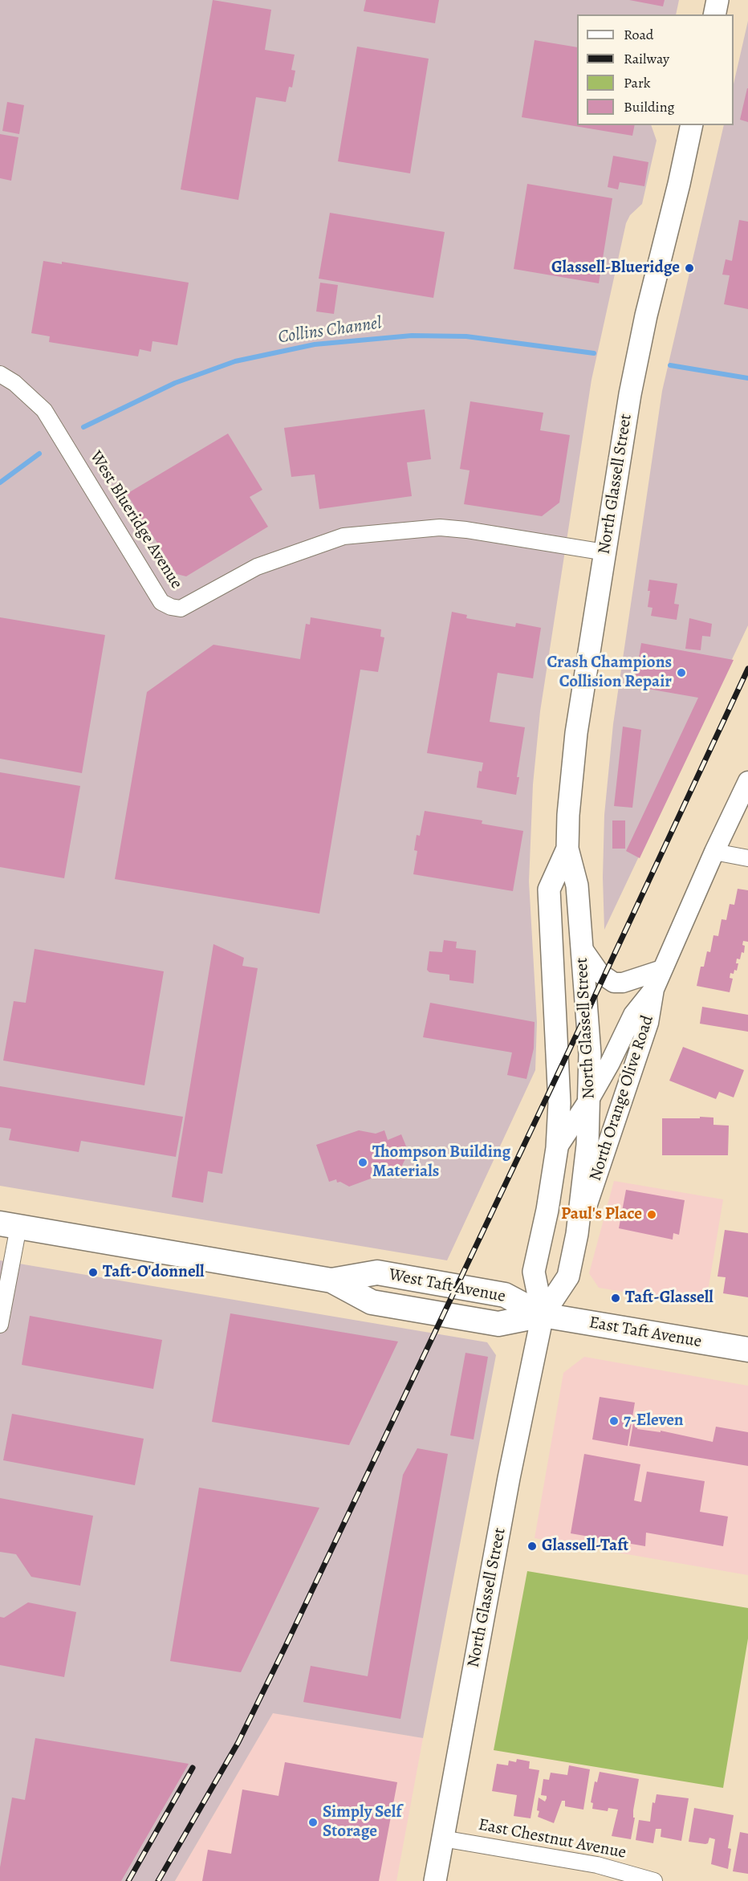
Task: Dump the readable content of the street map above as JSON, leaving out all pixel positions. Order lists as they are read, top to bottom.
{
  "streets": {
    "main road": ["North Glassell Street", "West Taft Avenue", "East Taft Avenue"],
    "street": ["West Blueridge Avenue", "North Orange Olive Road", "East Chestnut Avenue"]
  },
  "crossings": [
    ["North Glassell Street", "West Blueridge Avenue"],
    ["North Glassell Street", "North Orange Olive Road"],
    ["North Glassell Street", "West Taft Avenue"],
    ["North Glassell Street", "East Taft Avenue"],
    ["North Glassell Street", "East Chestnut Avenue"],
    ["West Taft Avenue", "East Taft Avenue"]
  ],
  "water": ["Collins Channel"],
  "places": [
    "Glassell-Blueridge",
    "Crash Champions Collision Repair",
    "Thompson Building Materials",
    "Paul's Place",
    "Taft-O'donnell",
    "Taft-Glassell",
    "7-Eleven",
    "Glassell-Taft",
    "Simply Self Storage"
  ],
  "legend": [
    "Road",
    "Railway",
    "Park",
    "Building"
  ]
}
